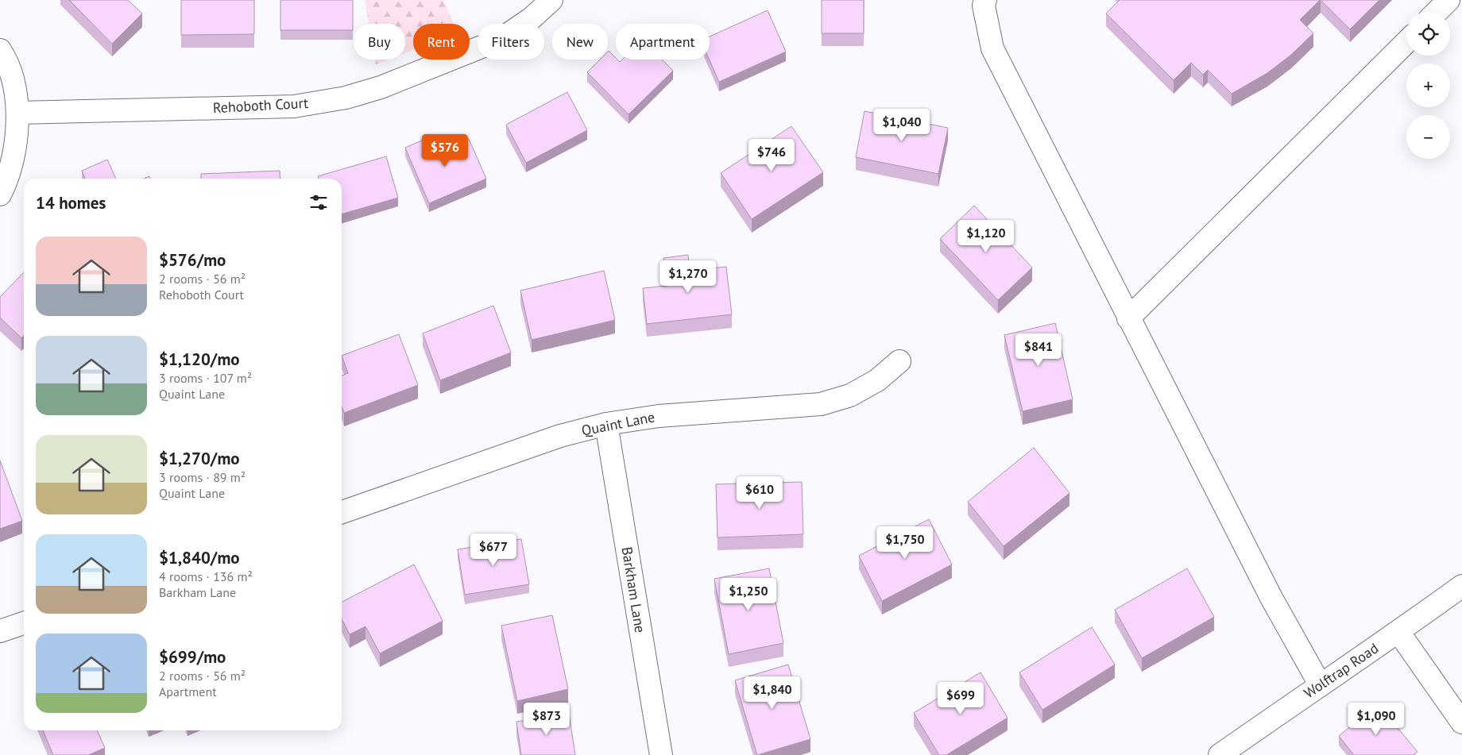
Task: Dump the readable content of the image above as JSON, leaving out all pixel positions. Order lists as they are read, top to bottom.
{
  "streets": {
    "street": [
      "Rehoboth Court",
      "Quaint Lane",
      "Barkham Lane",
      "Wolftrap Road"
    ]
  },
  "crossings": [
    ["Quaint Lane", "Barkham Lane"]
  ],
  "page": {
    "map_buttons": ["+", "−"],
    "chip": [
      "Buy",
      "Rent",
      "Filters",
      "New",
      "Apartment"
    ],
    "price": [
      "$1,040",
      "$576",
      "$746",
      "$1,120",
      "$1,270",
      "$841",
      "$610",
      "$1,750",
      "$677",
      "$1,250",
      "$1,840",
      "$699",
      "$873",
      "$1,090"
    ],
    "heading": "14 homes",
    "list": [
      {
        "name": "$576/mo",
        "note": "2 rooms · 56 m² · Rehoboth Court"
      },
      {
        "name": "$1,120/mo",
        "note": "3 rooms · 107 m² · Quaint Lane"
      },
      {
        "name": "$1,270/mo",
        "note": "3 rooms · 89 m² · Quaint Lane"
      },
      {
        "name": "$1,840/mo",
        "note": "4 rooms · 136 m² · Barkham Lane"
      },
      {
        "name": "$699/mo",
        "note": "2 rooms · 56 m² · Apartment"
      }
    ]
  }
}
